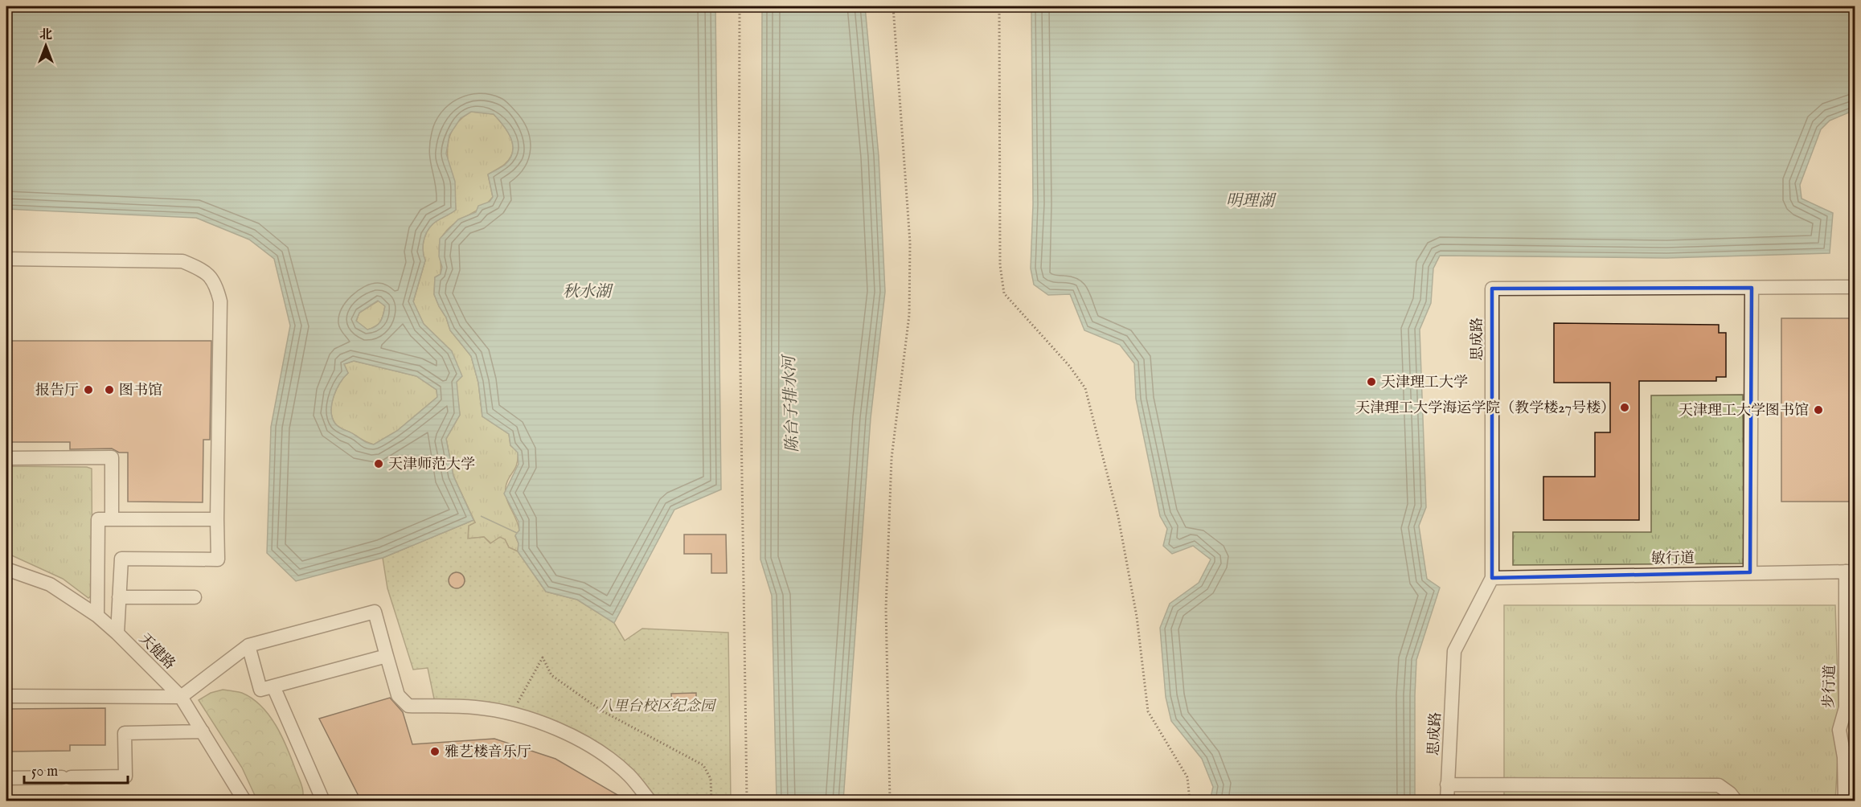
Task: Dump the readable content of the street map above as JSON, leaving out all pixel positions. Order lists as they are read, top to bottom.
{
  "streets": {
    "street": [
      "思成路",
      "敏行道",
      "天健路",
      "步行道"
    ]
  },
  "crossings": [
    ["思成路", "敏行道"],
    ["敏行道", "步行道"]
  ],
  "water": ["明理湖", "秋水湖", "陈台子排水河"],
  "parks": ["八里台校区纪念园"],
  "places": [
    "天津理工大学",
    "报告厅",
    "图书馆",
    "天津理工大学海运学院（教学楼27号楼）",
    "天津理工大学图书馆",
    "天津师范大学",
    "雅艺楼音乐厅"
  ],
  "scale_bar": "50 m",
  "north": "top"
}
